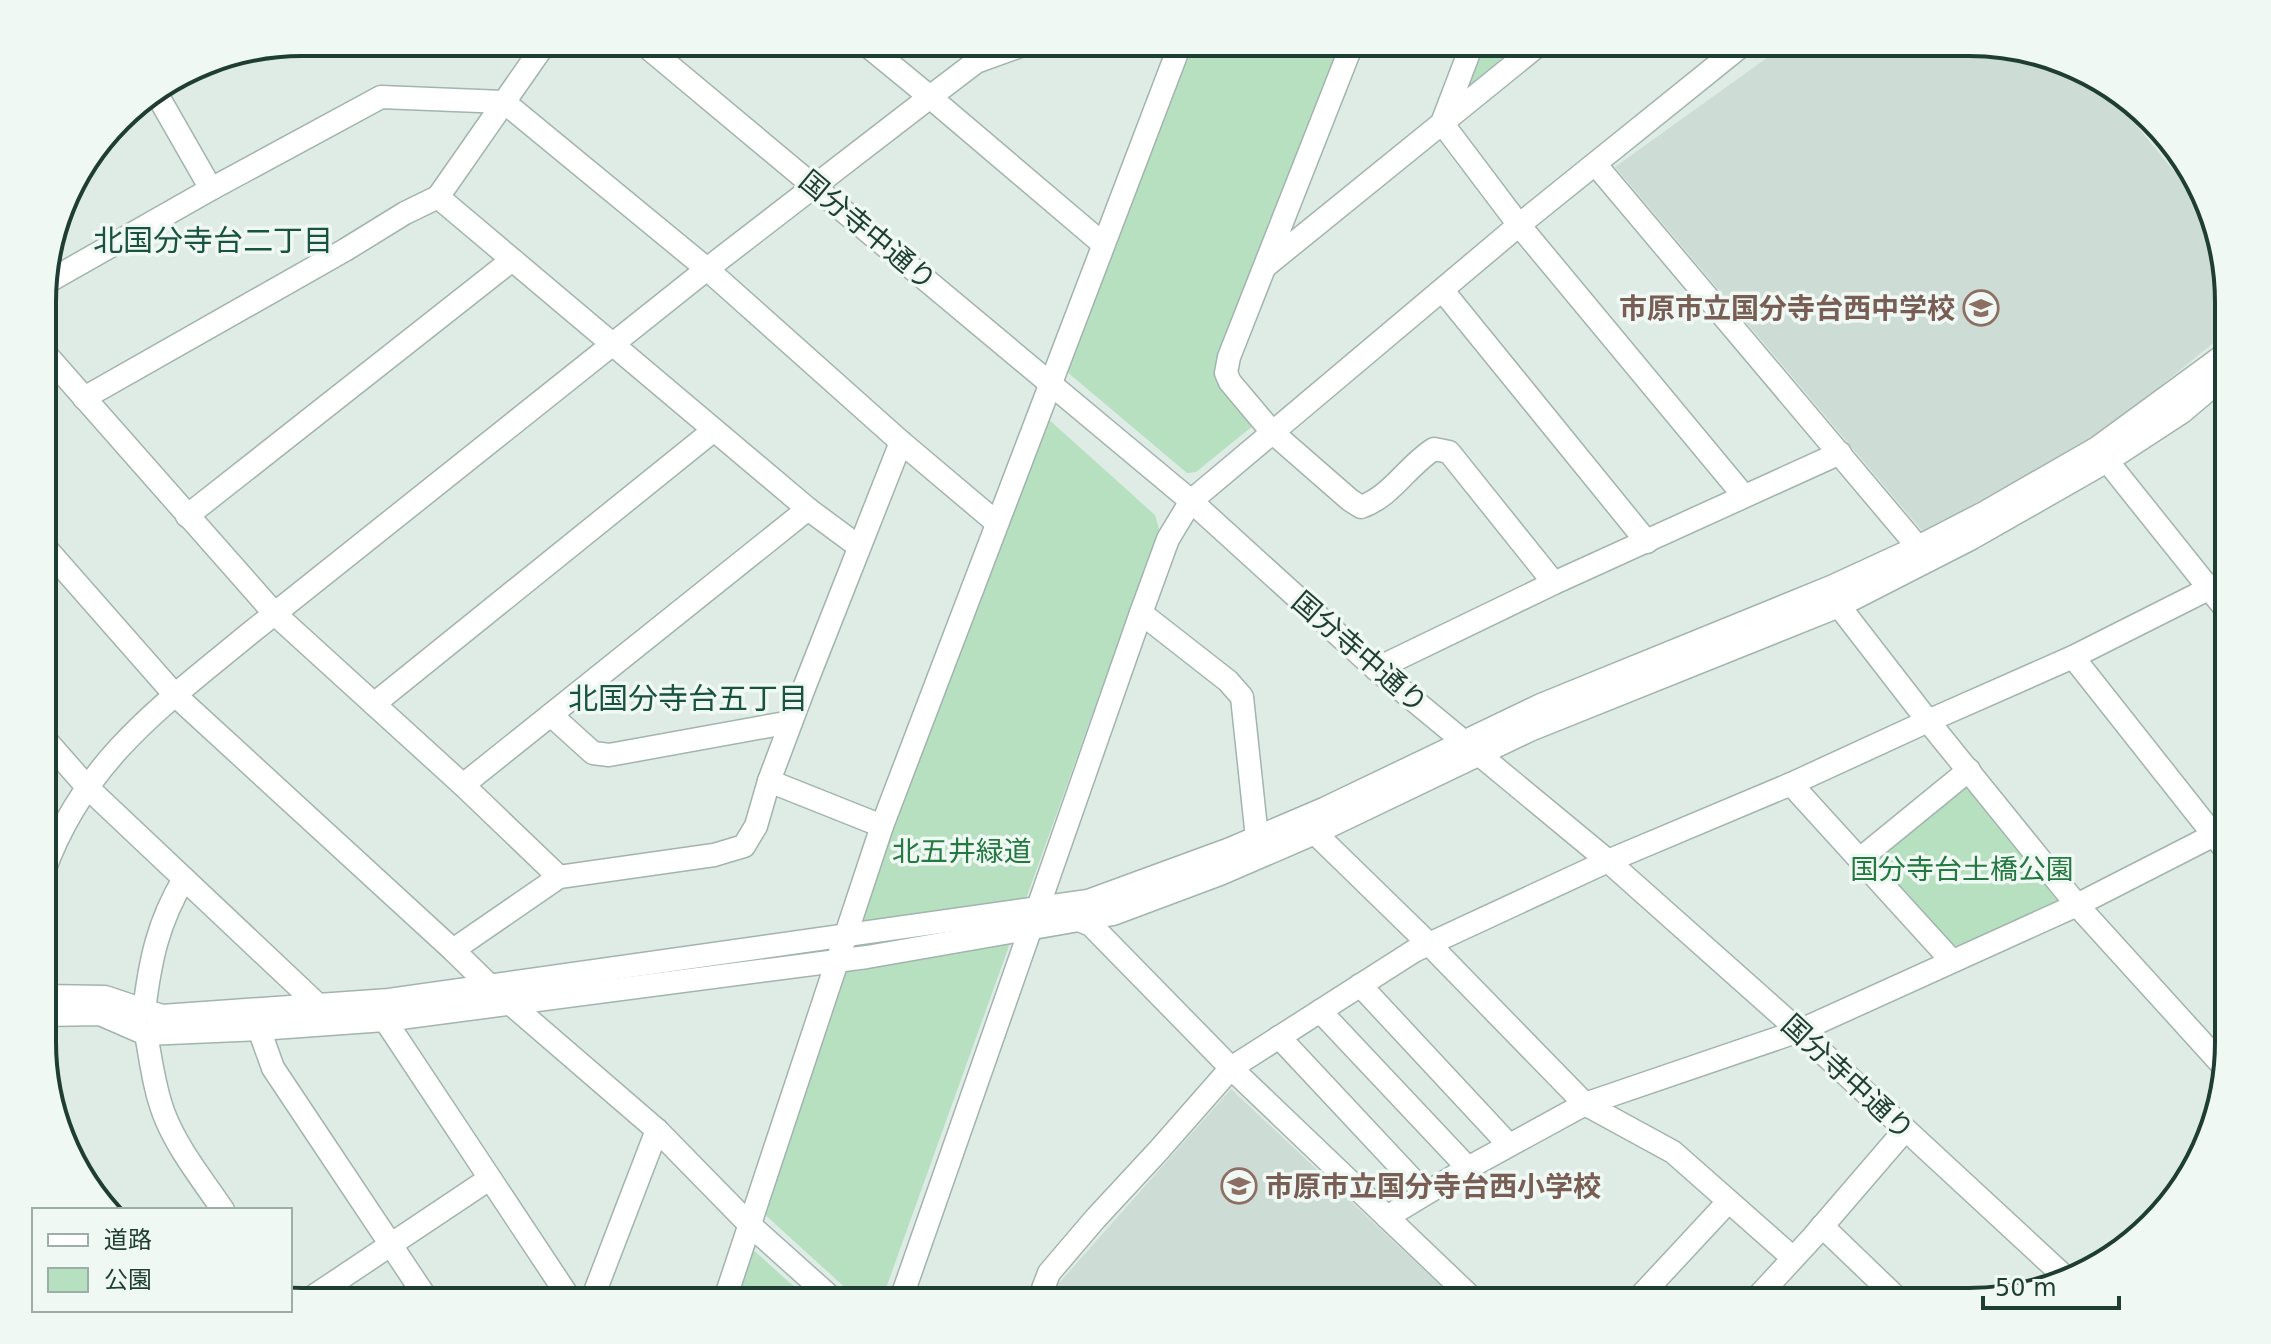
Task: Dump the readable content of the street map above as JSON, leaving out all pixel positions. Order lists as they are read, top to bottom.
{
  "streets": {
    "street": ["国分寺中通り"]
  },
  "districts": ["北国分寺台二丁目", "北国分寺台五丁目"],
  "parks": ["北五井緑道", "国分寺台土橋公園"],
  "places": {
    "school or university": ["市原市立国分寺台西中学校", "市原市立国分寺台西小学校"]
  },
  "legend": ["道路", "公園"],
  "scale_bar": "50 m"
}
